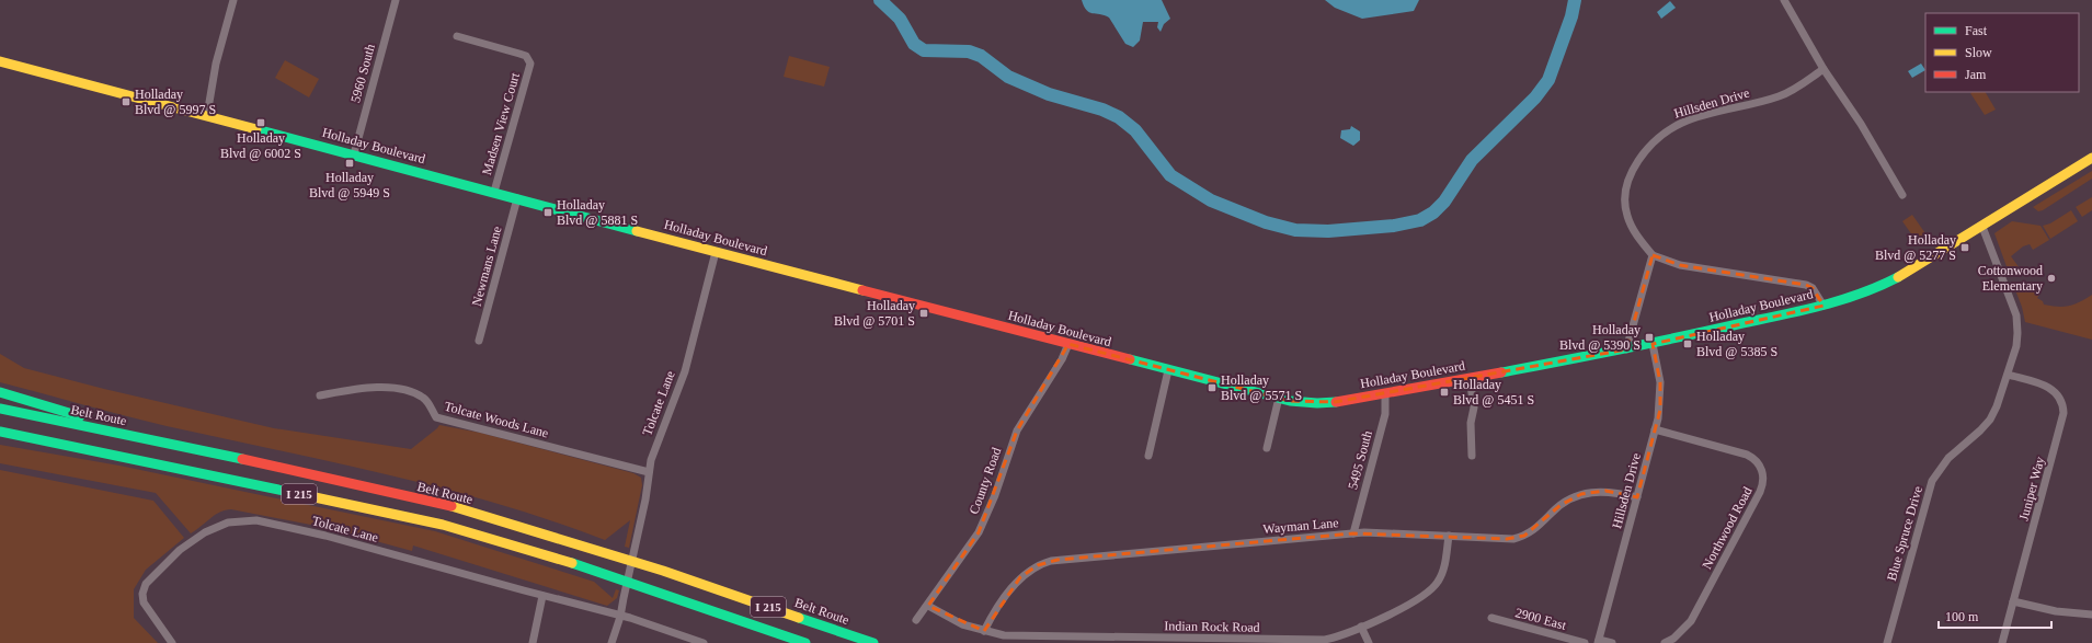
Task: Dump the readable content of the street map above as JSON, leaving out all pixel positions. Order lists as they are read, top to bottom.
{
  "streets": {
    "main road": ["Holladay Boulevard", "Belt Route", "I 215"],
    "street": [
      "5960 South",
      "Hillsden Drive",
      "Madsen View Court",
      "Newmans Lane",
      "Tolcate Lane",
      "Tolcate Woods Lane",
      "5495 South",
      "County Road",
      "Juniper Way",
      "Wayman Lane",
      "Northwood Road",
      "Blue Spruce Drive",
      "2900 East",
      "Indian Rock Road"
    ]
  },
  "crossings": [
    ["5960 South", "Holladay Boulevard"],
    ["Hillsden Drive", "Holladay Boulevard"],
    ["Hillsden Drive", "Wayman Lane"],
    ["Hillsden Drive", "Northwood Road"],
    ["Madsen View Court", "Holladay Boulevard"],
    ["Holladay Boulevard", "Newmans Lane"],
    ["Holladay Boulevard", "Tolcate Lane"],
    ["Holladay Boulevard", "5495 South"],
    ["Holladay Boulevard", "County Road"],
    ["Holladay Boulevard", "Blue Spruce Drive"],
    ["Tolcate Lane", "Tolcate Woods Lane"],
    ["5495 South", "Wayman Lane"],
    ["County Road", "Indian Rock Road"],
    ["Juniper Way", "Blue Spruce Drive"],
    ["Wayman Lane", "Indian Rock Road"]
  ],
  "places": {
    "transit": [
      "Holladay Blvd @ 5997 S",
      "Holladay Blvd @ 6002 S",
      "Holladay Blvd @ 5949 S",
      "Holladay Blvd @ 5881 S",
      "Holladay Blvd @ 5277 S",
      "Holladay Blvd @ 5701 S",
      "Holladay Blvd @ 5390 S",
      "Holladay Blvd @ 5385 S",
      "Holladay Blvd @ 5571 S",
      "Holladay Blvd @ 5451 S"
    ],
    "other": ["Cottonwood Elementary"]
  },
  "legend": ["Fast", "Slow", "Jam"],
  "scale_bar": "100 m"
}
